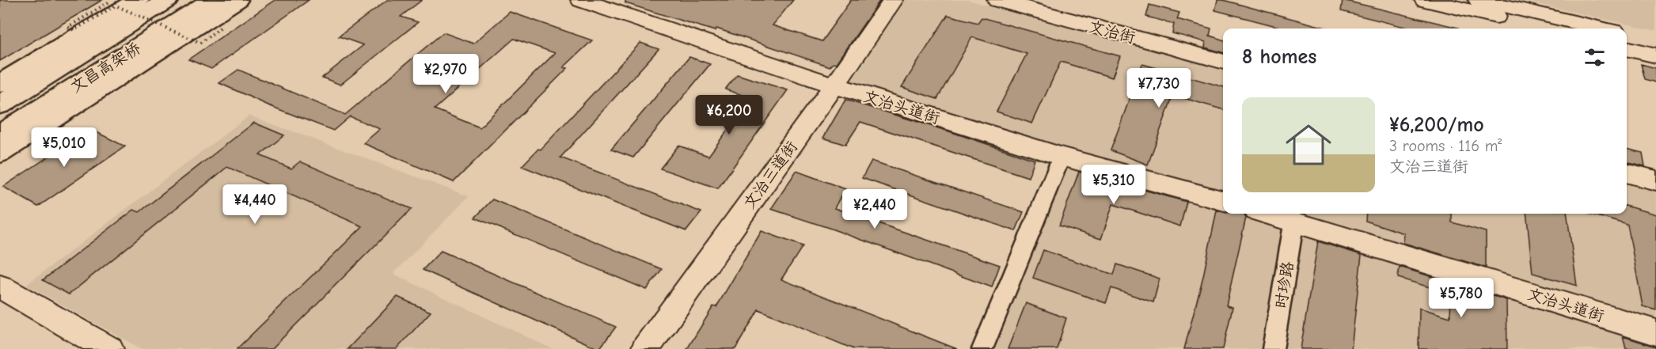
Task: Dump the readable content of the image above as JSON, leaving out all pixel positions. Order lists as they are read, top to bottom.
{
  "streets": {
    "main road": ["文昌高架桥"],
    "street": [
      "文治街",
      "文治头道街",
      "文治三道街",
      "时珍路"
    ]
  },
  "crossings": [
    ["文治头道街", "文治三道街"],
    ["文治头道街", "时珍路"]
  ],
  "page": {
    "heading": "8 homes",
    "price": [
      "¥2,970",
      "¥7,730",
      "¥6,200",
      "¥5,010",
      "¥5,310",
      "¥4,440",
      "¥2,440",
      "¥5,780"
    ],
    "list": [
      {
        "name": "¥6,200/mo",
        "note": "3 rooms · 116 m² · 文治三道街"
      }
    ]
  }
}
